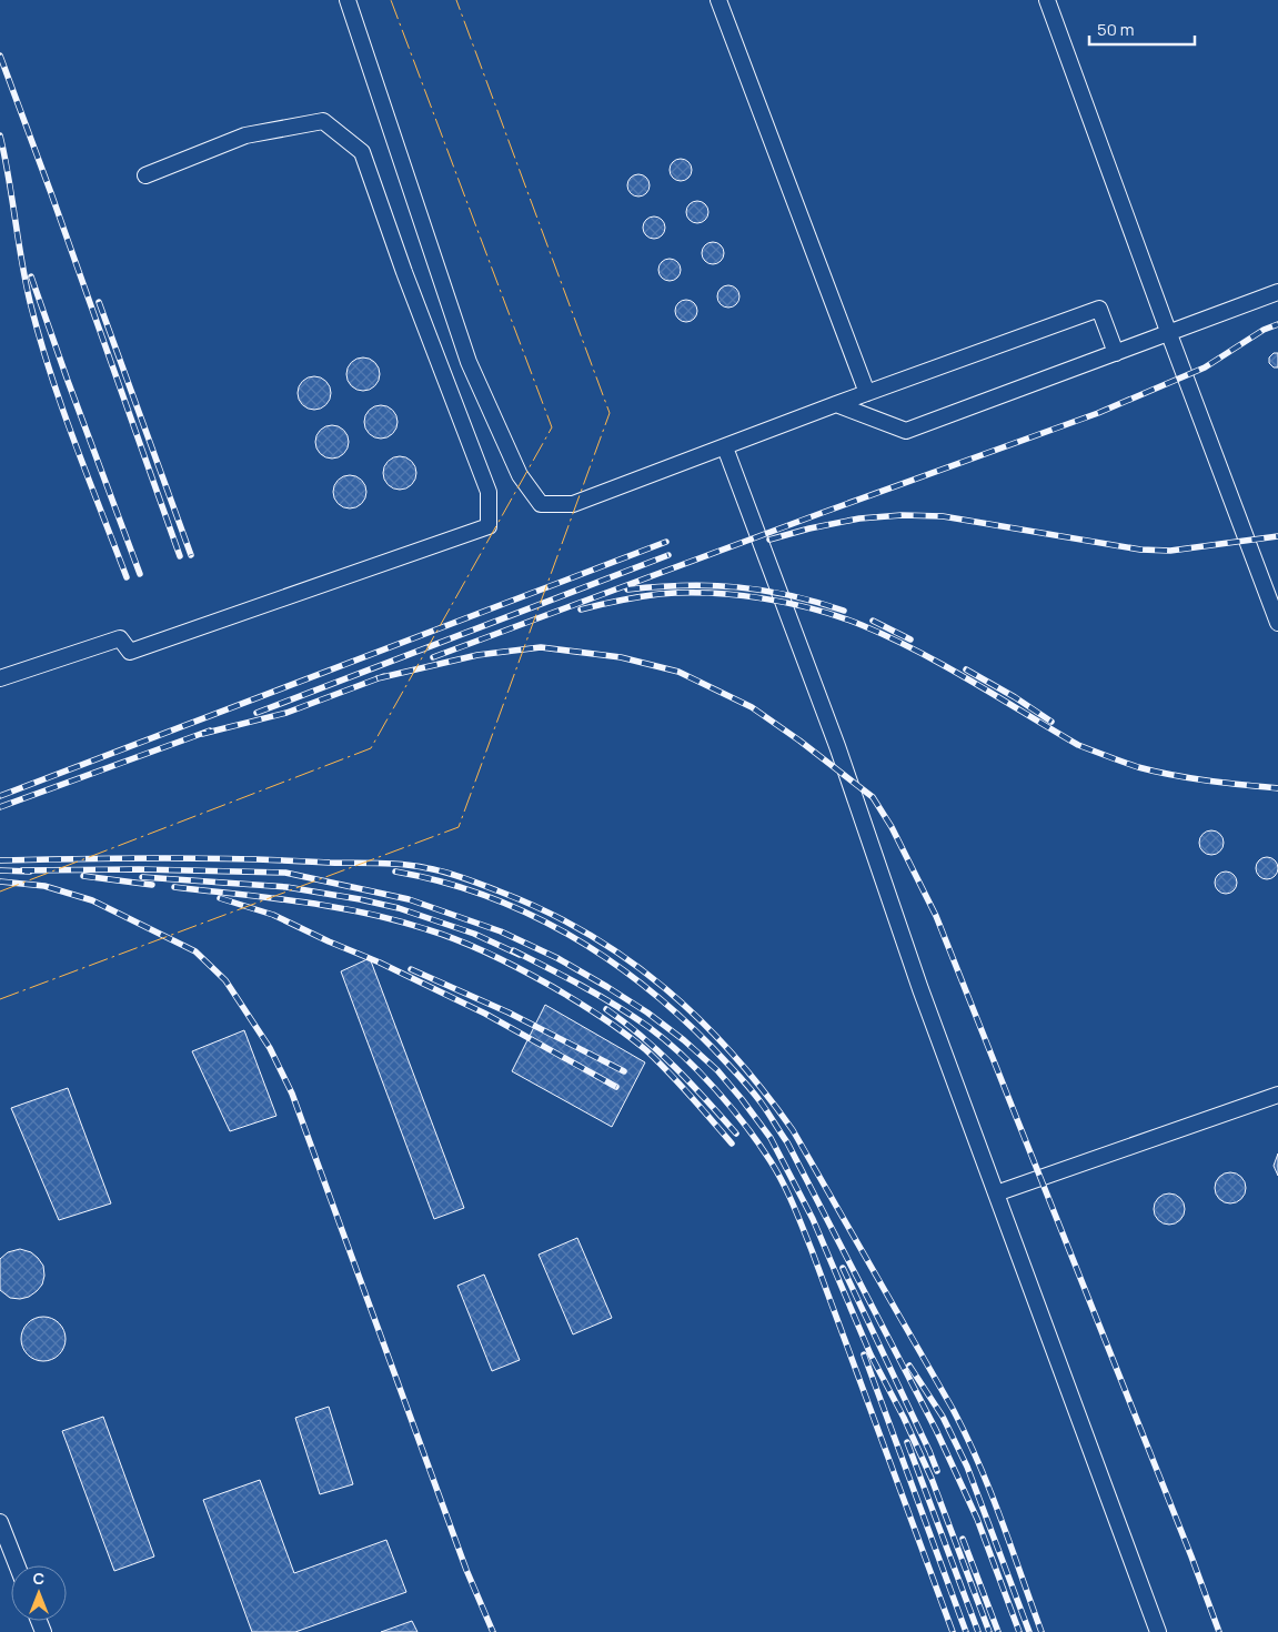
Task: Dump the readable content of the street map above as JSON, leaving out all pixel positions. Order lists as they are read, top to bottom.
{
  "scale_bar": "50 m",
  "north": "top"
}
